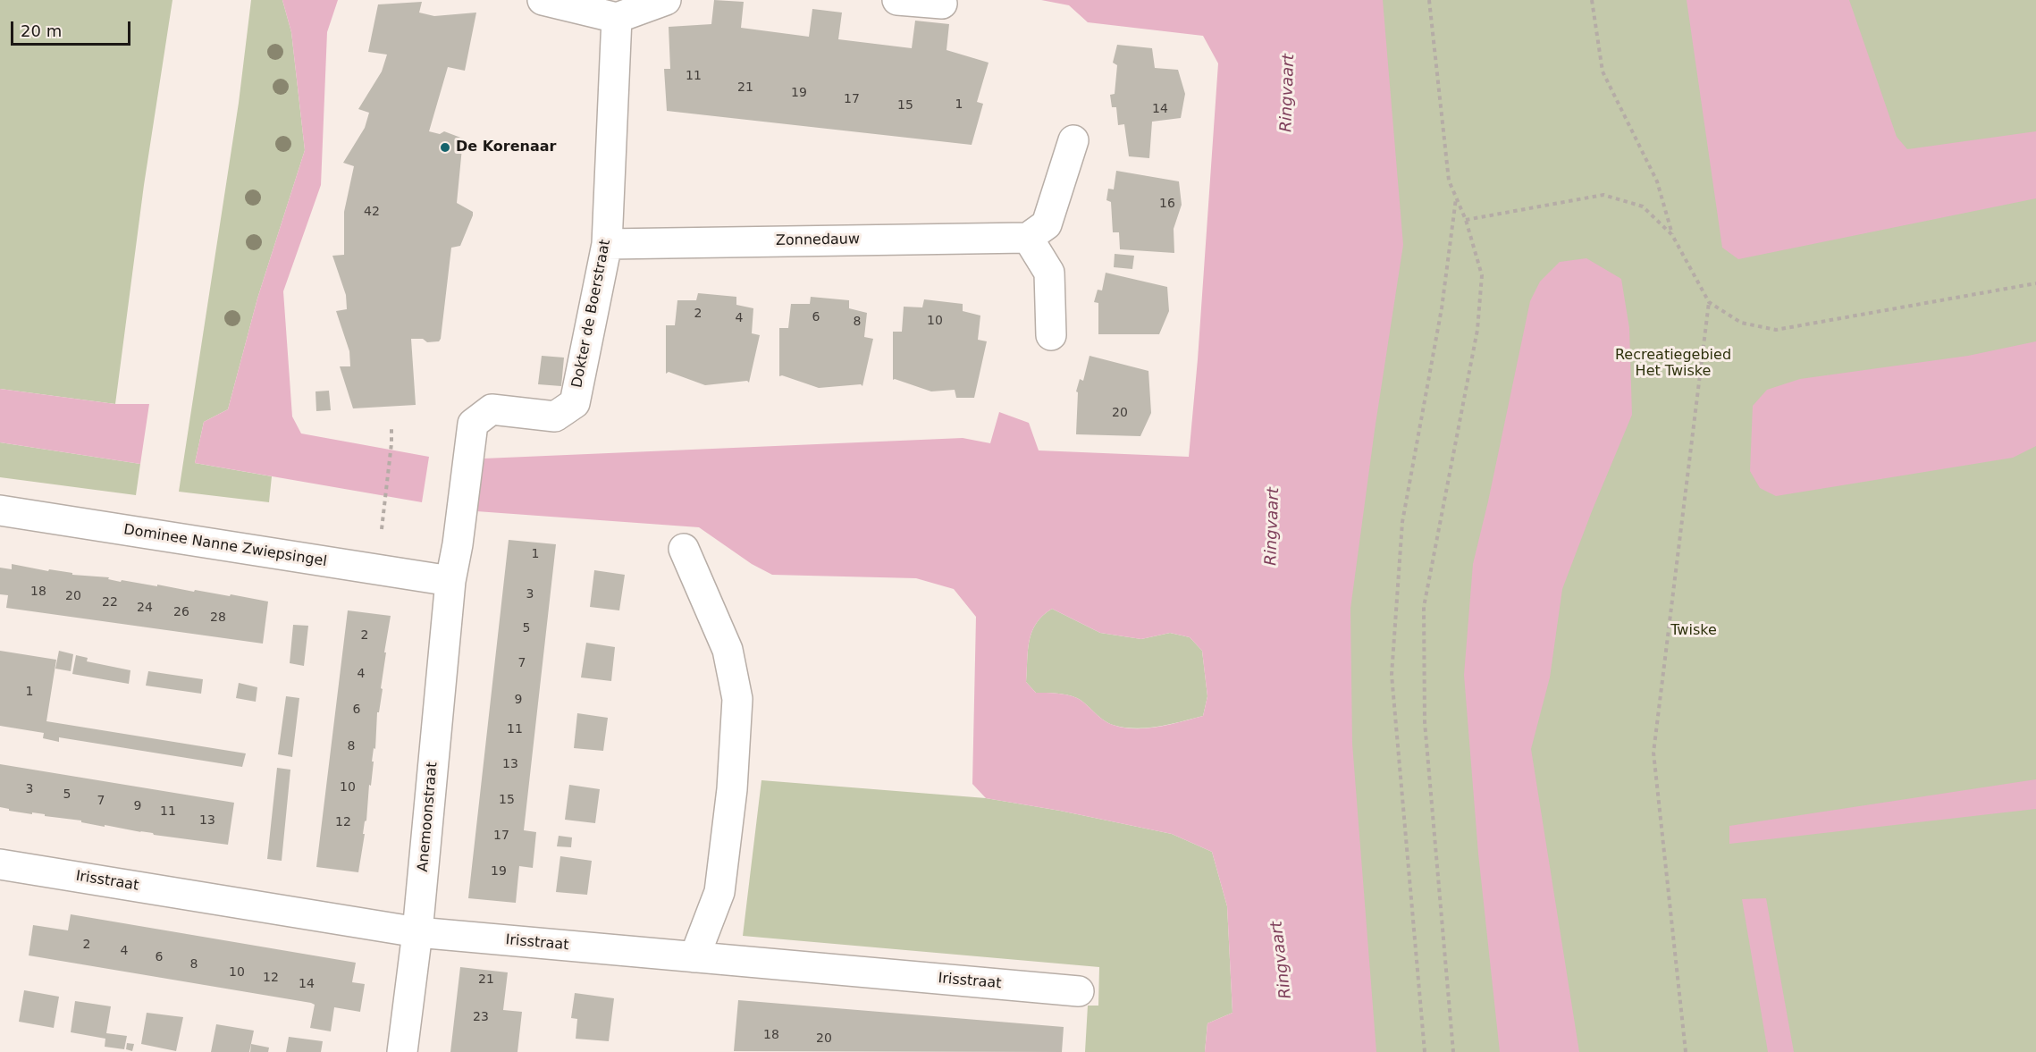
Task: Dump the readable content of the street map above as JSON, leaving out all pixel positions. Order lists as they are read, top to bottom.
{
  "streets": {
    "street": [
      "Zonnedauw",
      "Dokter de Boerstraat",
      "Dominee Nanne Zwiepsingel",
      "Anemoonstraat",
      "Irisstraat"
    ]
  },
  "crossings": [
    ["Zonnedauw", "Dokter de Boerstraat"],
    ["Dokter de Boerstraat", "Dominee Nanne Zwiepsingel"],
    ["Dokter de Boerstraat", "Anemoonstraat"],
    ["Dominee Nanne Zwiepsingel", "Anemoonstraat"],
    ["Anemoonstraat", "Irisstraat"]
  ],
  "water": ["Ringvaart"],
  "parks": ["Recreatiegebied Het Twiske", "Twiske"],
  "places": ["De Korenaar"],
  "house_numbers": [
    "11",
    "21",
    "19",
    "17",
    "1",
    "15",
    "14",
    "16",
    "42",
    "2",
    "6",
    "4",
    "10",
    "8",
    "20",
    "1",
    "18",
    "3",
    "20",
    "22",
    "24",
    "26",
    "28",
    "5",
    "2",
    "7",
    "4",
    "1",
    "9",
    "6",
    "11",
    "8",
    "13",
    "10",
    "3",
    "5",
    "15",
    "7",
    "9",
    "11",
    "13",
    "12",
    "17",
    "19",
    "2",
    "4",
    "6",
    "8",
    "10",
    "12",
    "21",
    "14",
    "23",
    "18",
    "20"
  ],
  "scale_bar": "20 m"
}
